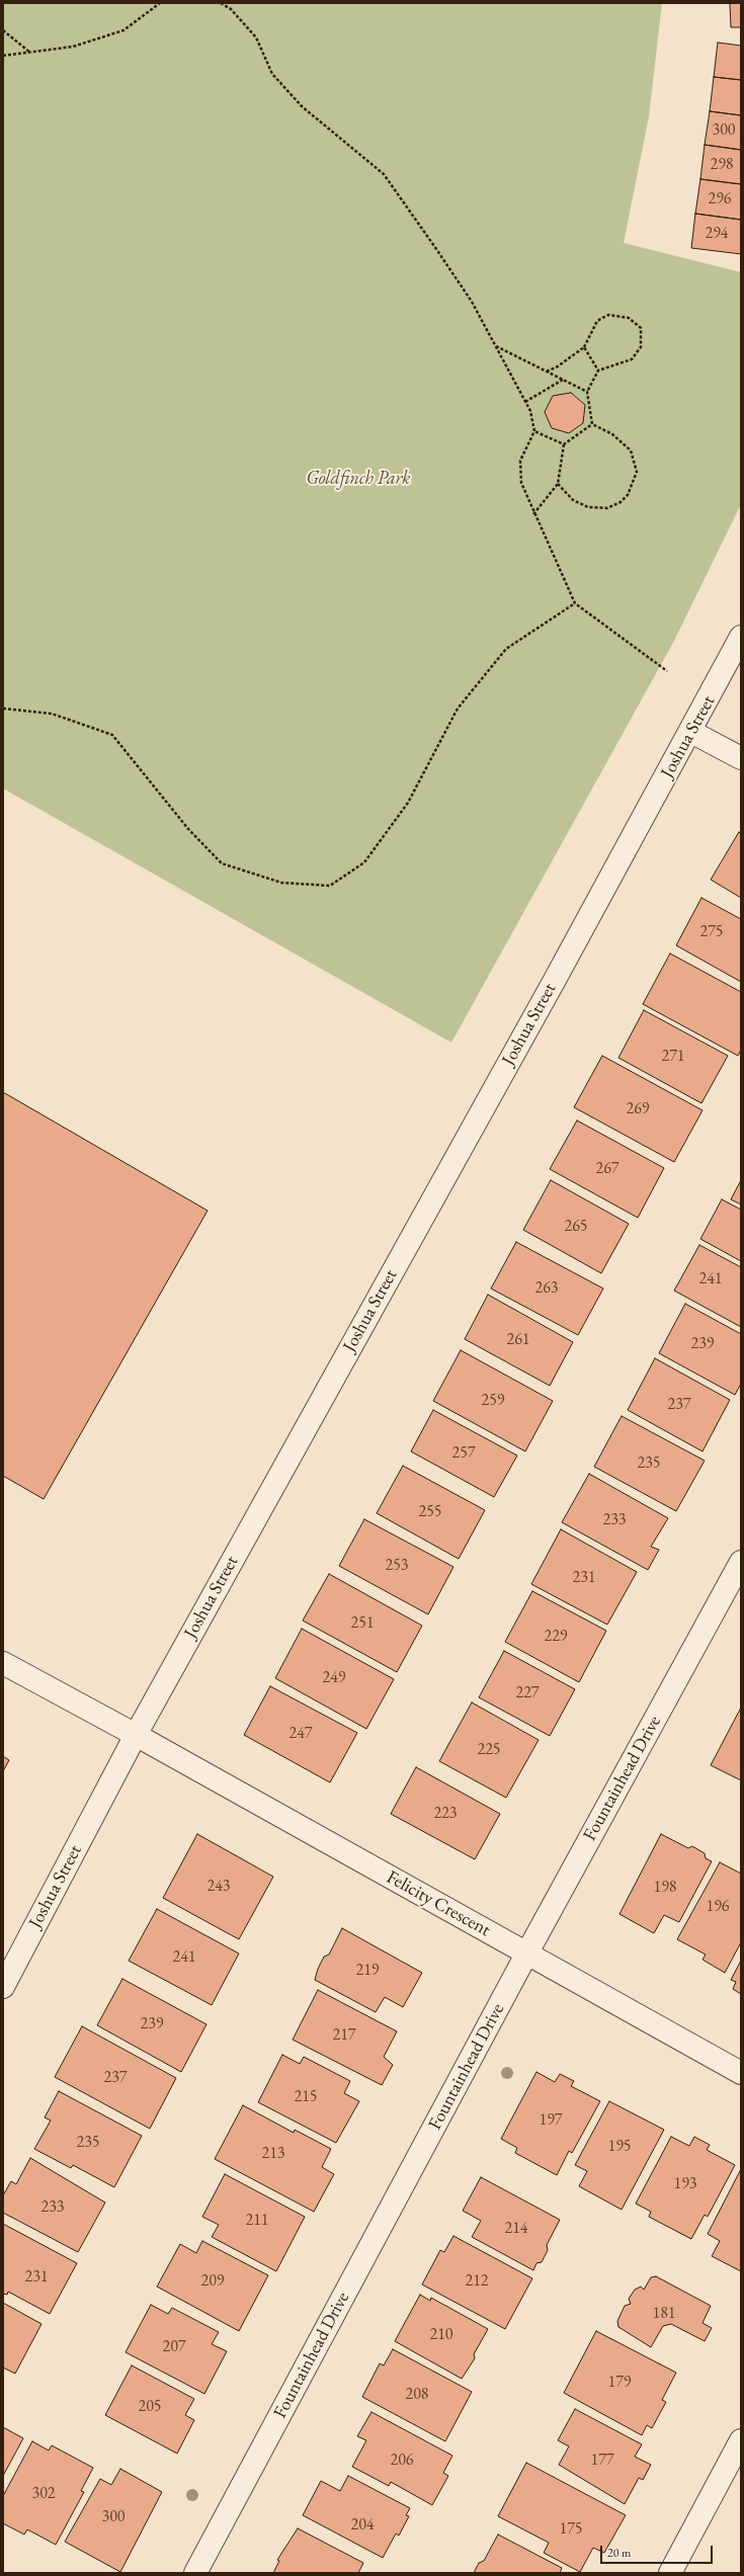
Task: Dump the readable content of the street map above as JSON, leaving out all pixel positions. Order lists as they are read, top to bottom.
{
  "streets": {
    "street": ["Joshua Street", "Fountainhead Drive", "Felicity Crescent"]
  },
  "crossings": [
    ["Joshua Street", "Felicity Crescent"],
    ["Fountainhead Drive", "Felicity Crescent"]
  ],
  "parks": ["Goldfinch Park"],
  "house_numbers": [
    "300",
    "298",
    "296",
    "294",
    "275",
    "271",
    "269",
    "267",
    "265",
    "241",
    "263",
    "261",
    "239",
    "259",
    "237",
    "257",
    "235",
    "255",
    "233",
    "253",
    "231",
    "251",
    "229",
    "249",
    "227",
    "247",
    "225",
    "223",
    "243",
    "198",
    "196",
    "241",
    "219",
    "239",
    "217",
    "237",
    "215",
    "197",
    "235",
    "195",
    "213",
    "193",
    "233",
    "211",
    "214",
    "231",
    "209",
    "212",
    "181",
    "210",
    "207",
    "179",
    "208",
    "205",
    "206",
    "177",
    "302",
    "300",
    "204",
    "175"
  ],
  "scale_bar": "20 m"
}
